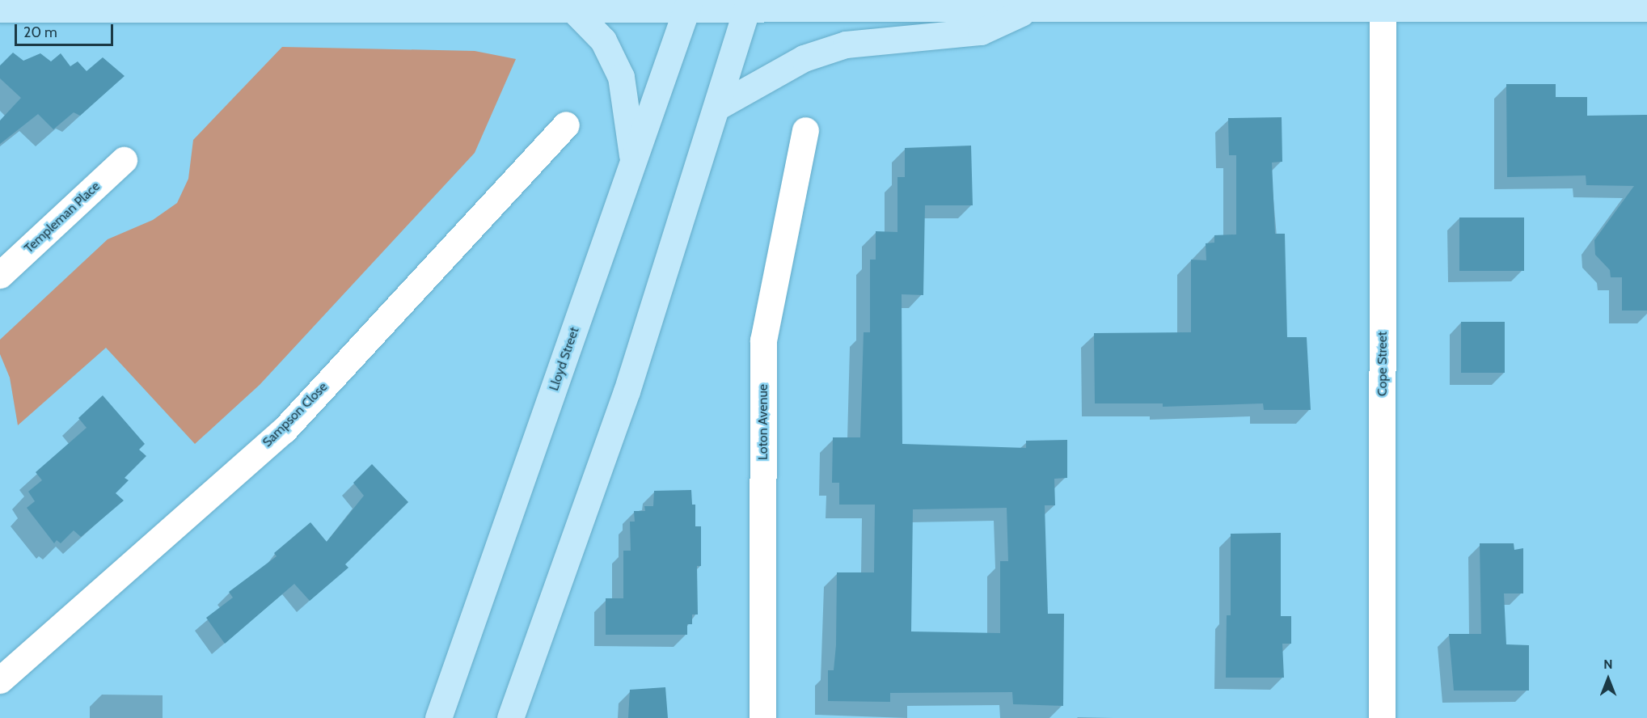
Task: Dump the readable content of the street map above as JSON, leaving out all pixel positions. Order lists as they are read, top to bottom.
{
  "streets": {
    "main road": ["Lloyd Street"],
    "street": [
      "Templeman Place",
      "Cope Street",
      "Sampson Close",
      "Loton Avenue"
    ]
  },
  "scale_bar": "20 m",
  "north": "top"
}
